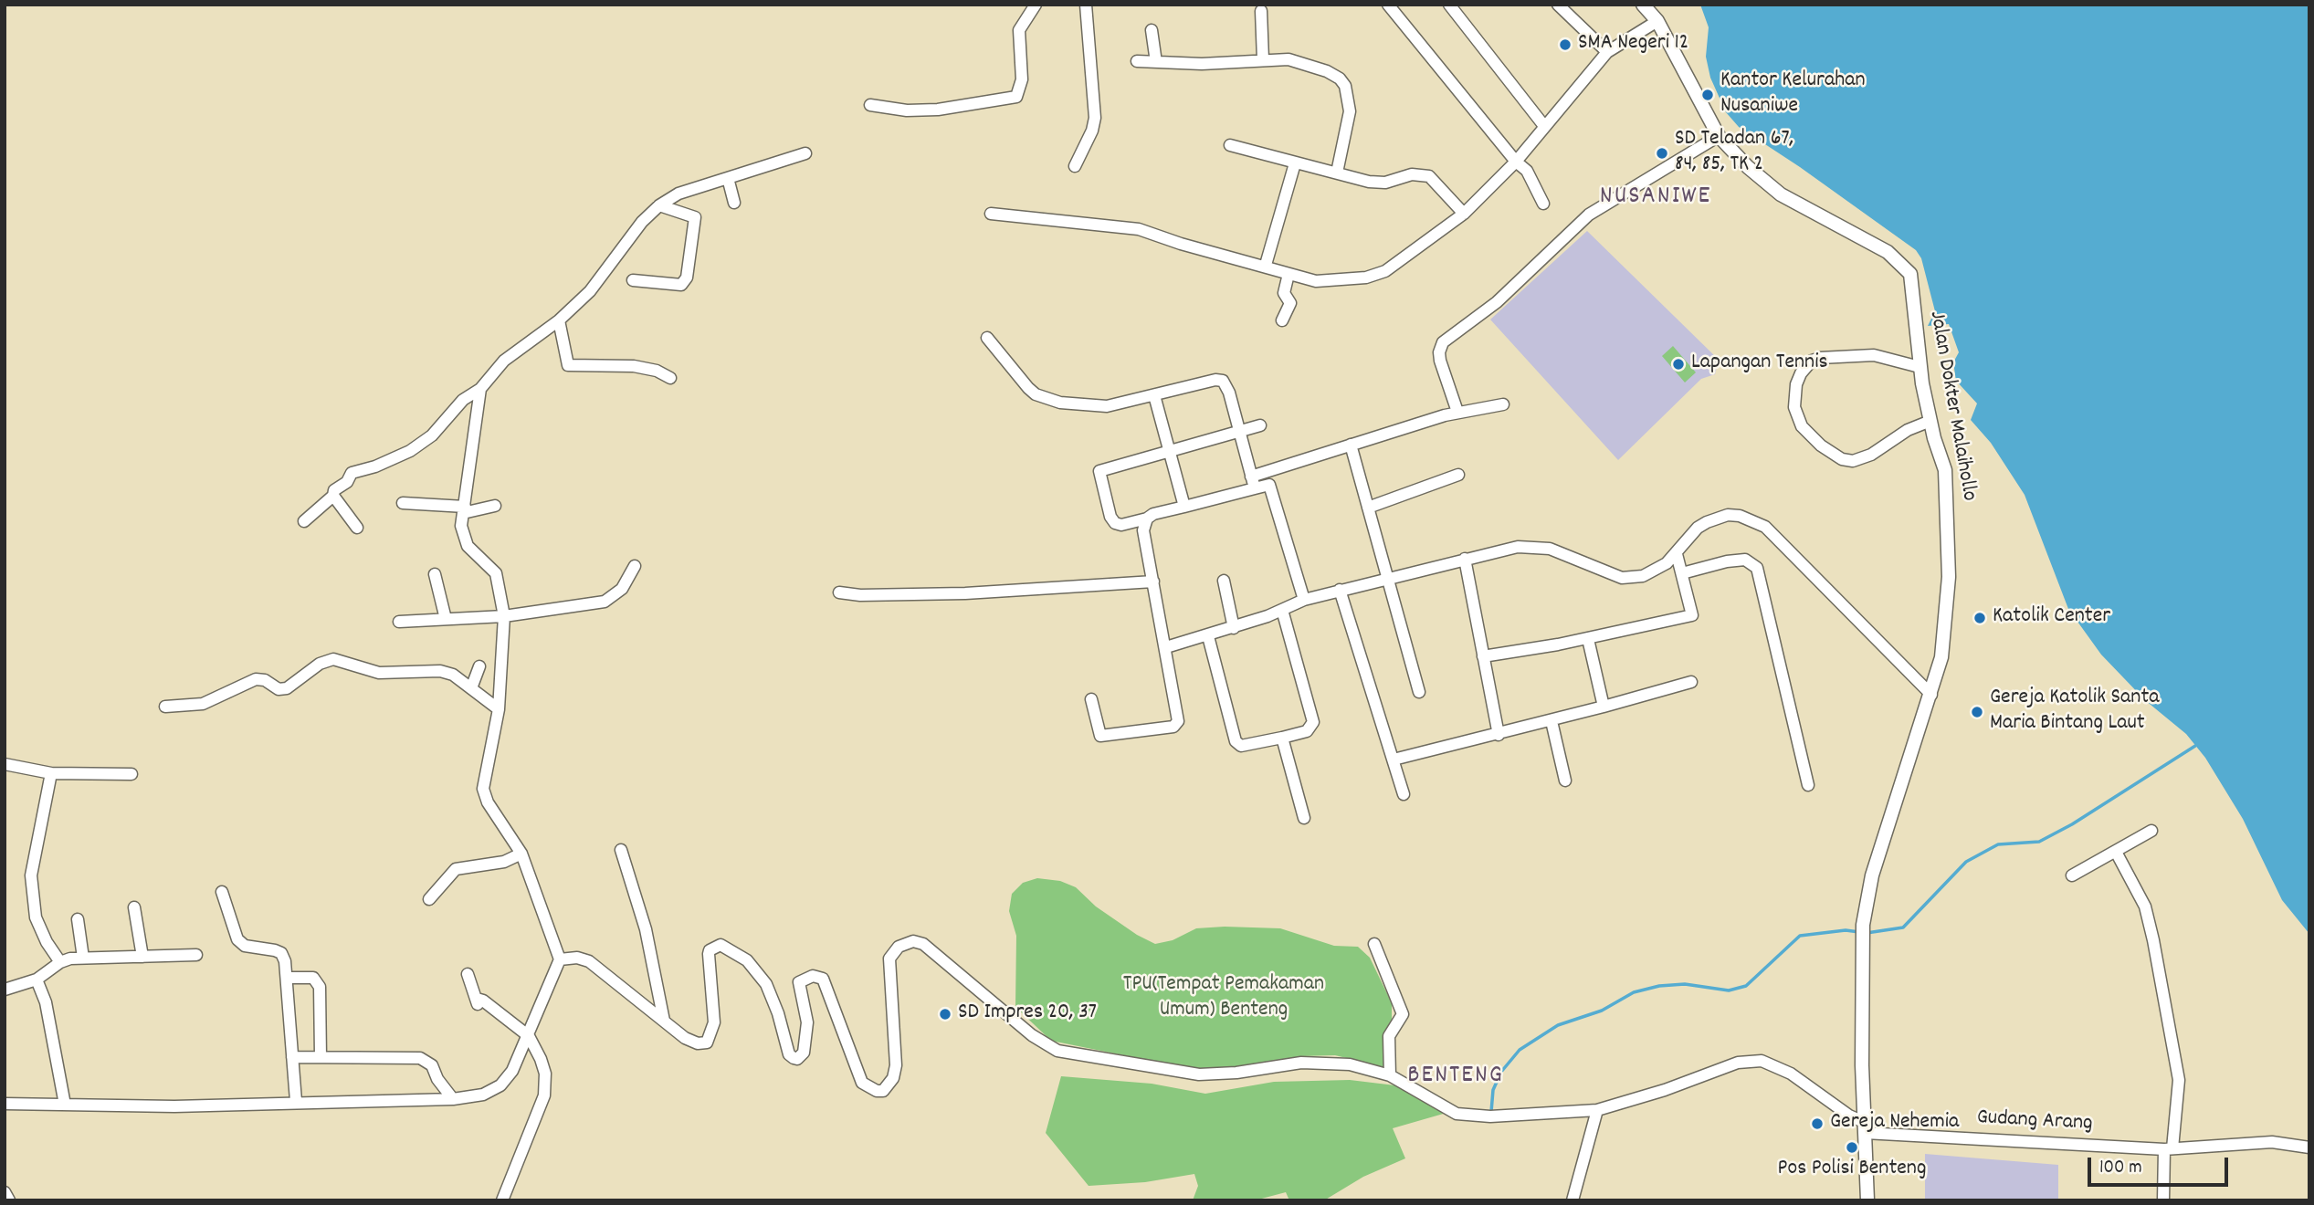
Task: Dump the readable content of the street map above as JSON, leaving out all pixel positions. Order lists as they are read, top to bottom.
{
  "streets": {
    "main road": ["Jalan Dokter Malaihollo"],
    "street": ["Gudang Arang"]
  },
  "crossings": [
    ["Jalan Dokter Malaihollo", "Gudang Arang"]
  ],
  "districts": ["NUSANIWE", "BENTENG"],
  "parks": ["TPU(Tempat Pemakaman Umum) Benteng"],
  "places": [
    "SMA Negeri 12",
    "Kantor Kelurahan Nusaniwe",
    "SD Teladan 67, 84, 85, TK 2",
    "Lapangan Tennis",
    "Katolik Center",
    "Gereja Katolik Santa Maria Bintang Laut",
    "SD Impres 20, 37",
    "Gereja Nehemia",
    "Pos Polisi Benteng"
  ],
  "scale_bar": "100 m"
}
